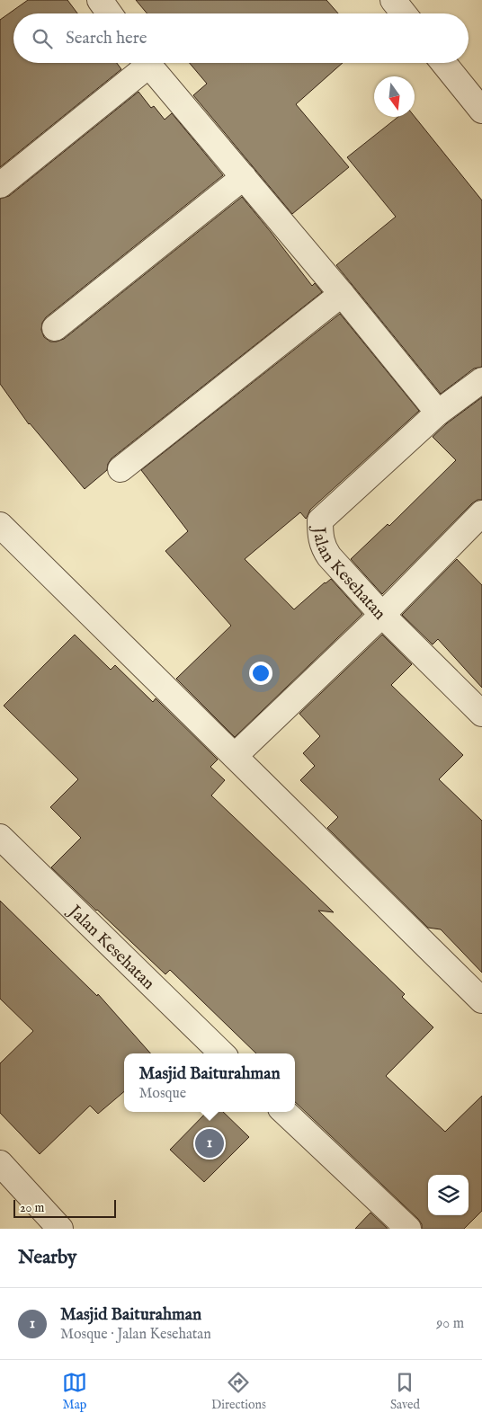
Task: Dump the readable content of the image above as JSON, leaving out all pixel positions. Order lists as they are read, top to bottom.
{
  "streets": {
    "street": ["Jalan Kesehatan"]
  },
  "scale_bar": "20 m",
  "north": "bottom",
  "page": {
    "search": "Search here",
    "popup": ["Masjid Baiturahman", "Mosque"],
    "pins": "1",
    "scale": "20 m",
    "heading": "Nearby",
    "list": [
      {
        "mark": "1",
        "name": "Masjid Baiturahman",
        "note": "Mosque · Jalan Kesehatan",
        "value": "90 m"
      }
    ],
    "nav": ["Map", "Directions", "Saved"]
  }
}
